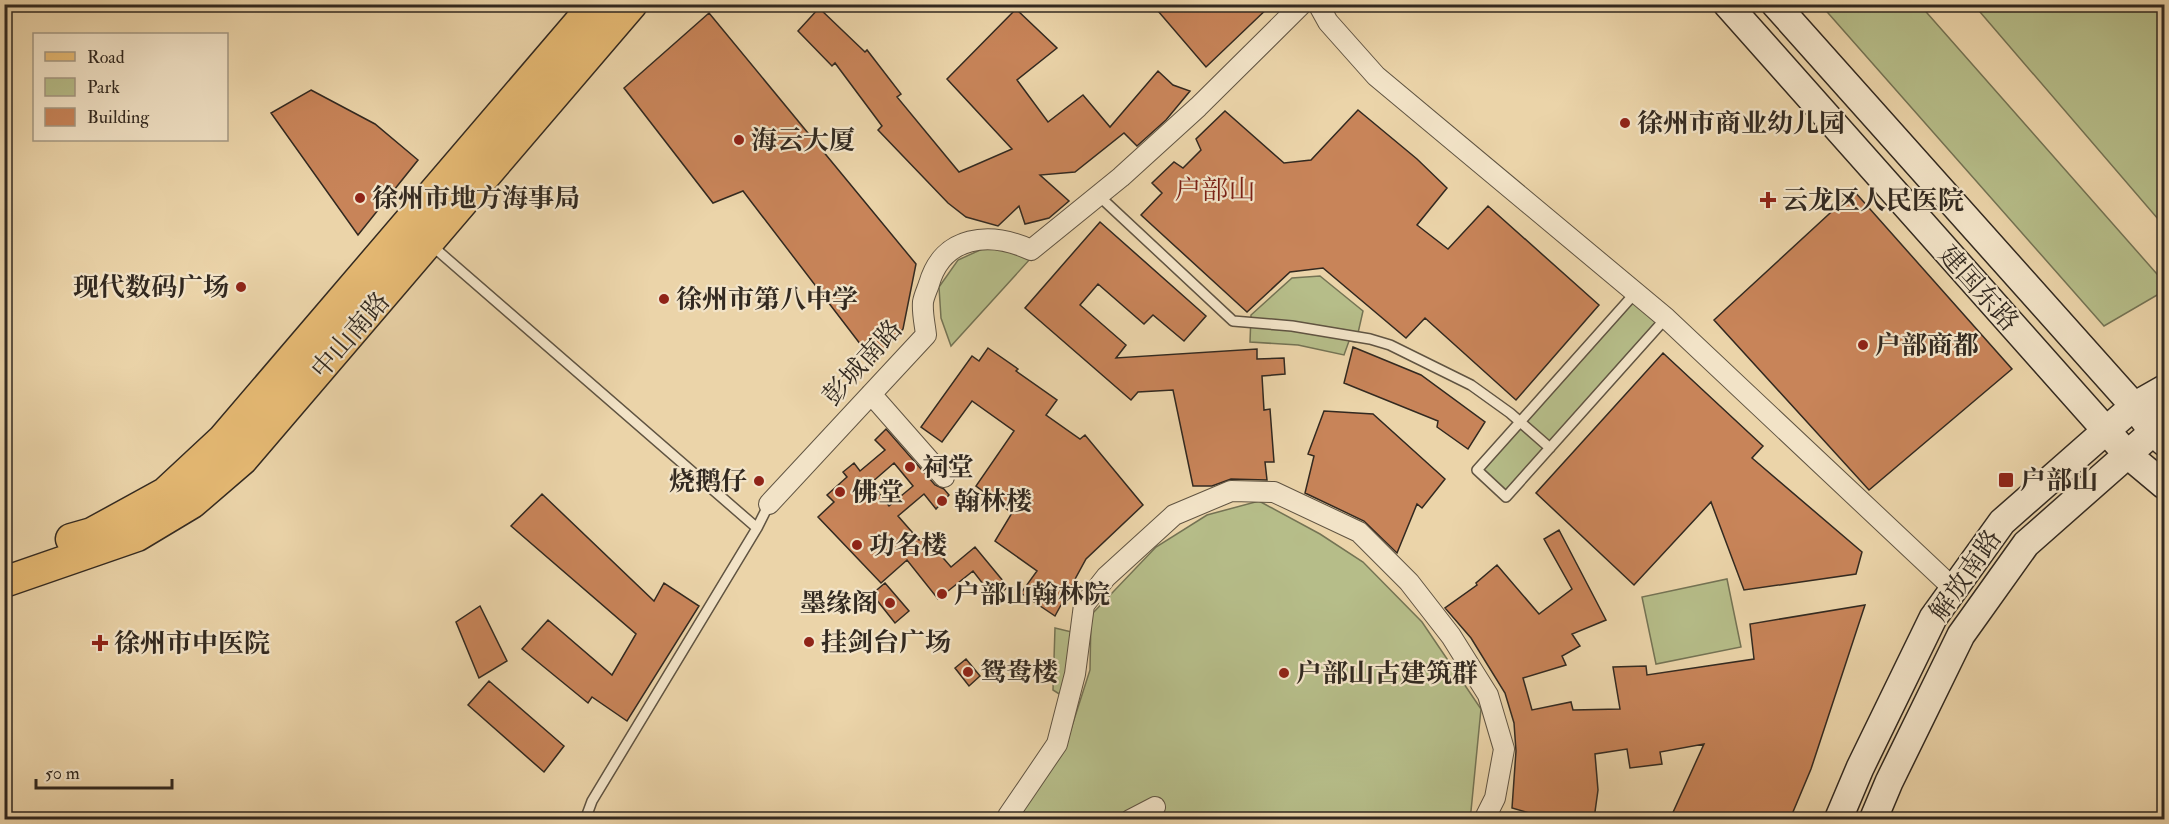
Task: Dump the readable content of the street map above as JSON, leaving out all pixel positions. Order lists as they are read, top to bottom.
{
  "streets": {
    "main road": ["建国东路", "中山南路", "解放南路"],
    "street": ["彭城南路"]
  },
  "crossings": [
    ["建国东路", "解放南路"]
  ],
  "districts": ["户部山"],
  "places": {
    "other": [
      "徐州市商业幼儿园",
      "海云大厦",
      "徐州市地方海事局",
      "现代数码广场",
      "徐州市第八中学",
      "户部商都",
      "祠堂",
      "烧鹅仔",
      "佛堂",
      "翰林楼",
      "功名楼",
      "户部山翰林院",
      "墨缘阁",
      "挂剑台广场",
      "鸳鸯楼",
      "户部山古建筑群"
    ],
    "health": ["云龙区人民医院", "徐州市中医院"],
    "transit": ["户部山"]
  },
  "legend": ["Road", "Park", "Building"],
  "scale_bar": "50 m"
}
